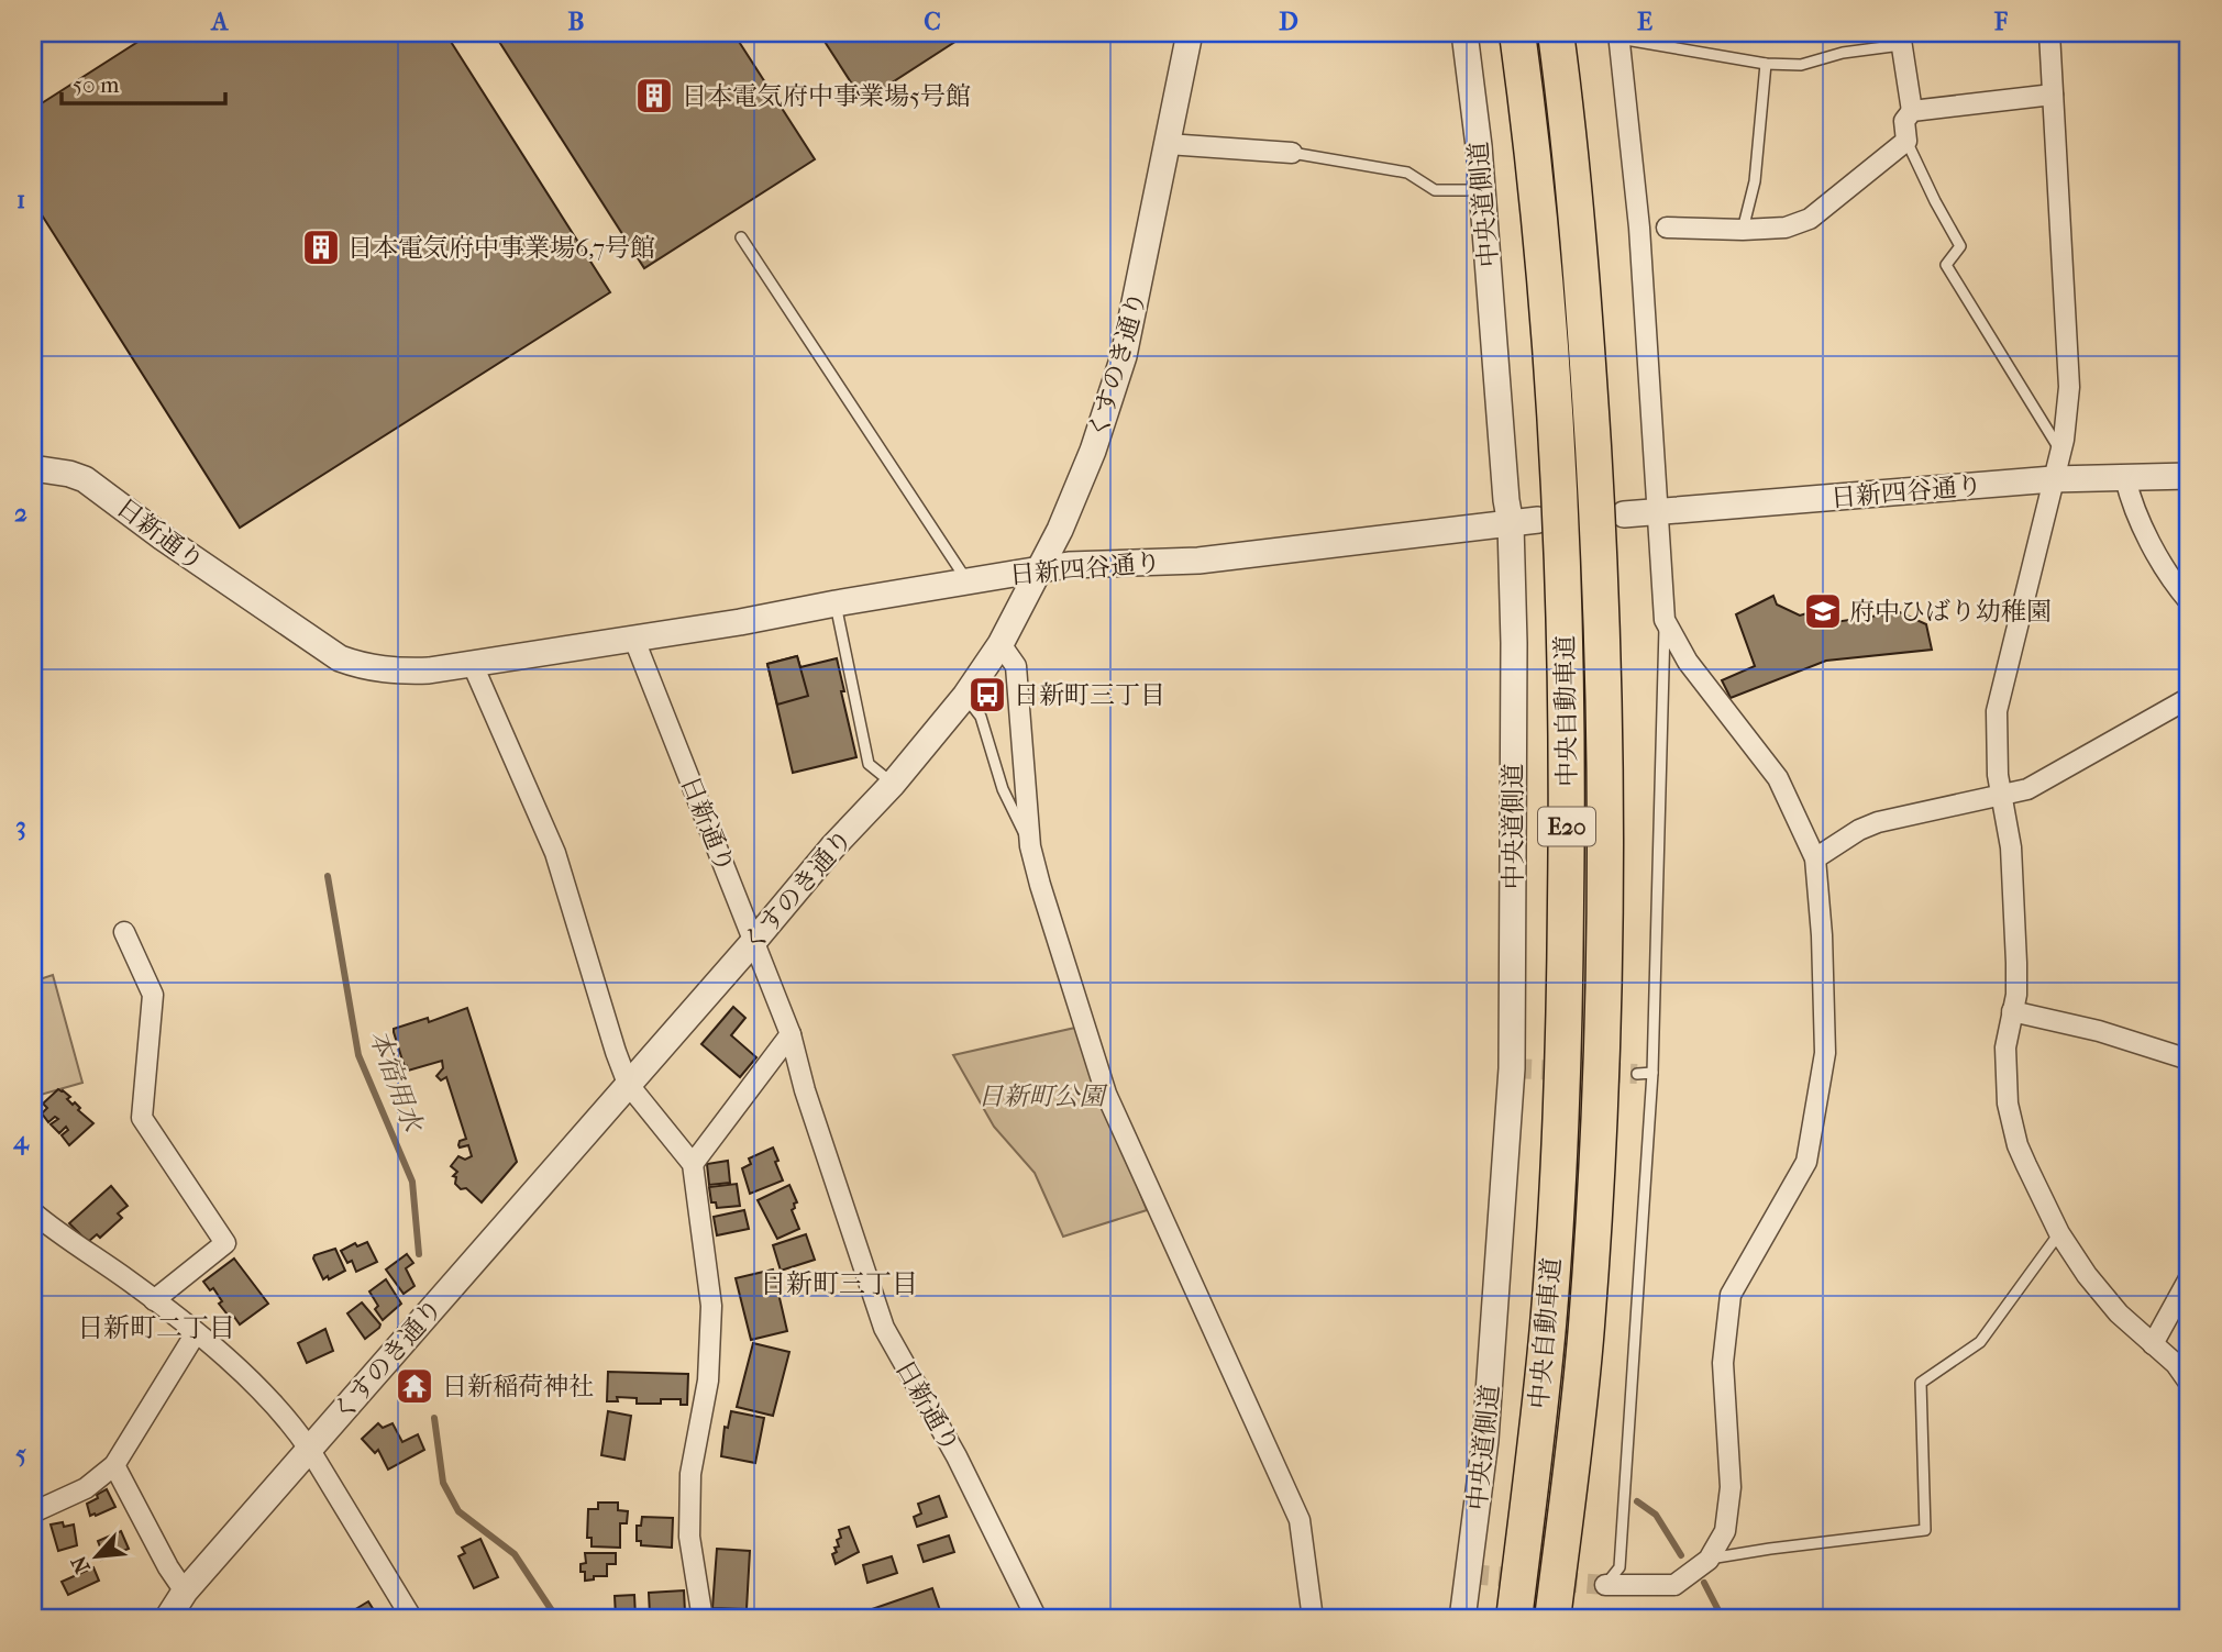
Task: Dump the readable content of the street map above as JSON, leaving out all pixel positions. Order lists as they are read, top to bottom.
{
  "streets": {
    "highway": ["中央自動車道", "E20"],
    "street": [
      "中央道側道",
      "くすのき通り",
      "日新四谷通り",
      "日新通り"
    ]
  },
  "crossings": [
    ["中央道側道", "日新四谷通り"],
    ["くすのき通り", "日新四谷通り"],
    ["くすのき通り", "日新通り"],
    ["日新四谷通り", "日新通り"]
  ],
  "districts": ["日新町三丁目", "日新町二丁目"],
  "water": ["本宿用水"],
  "parks": ["日新町公園"],
  "places": {
    "building": ["日本電気府中事業場5号館", "日本電気府中事業場6,7号館"],
    "school or university": ["府中ひばり幼稚園"],
    "bus stop": ["日新町三丁目"],
    "temple": ["日新稲荷神社"]
  },
  "scale_bar": "50 m",
  "north": "bottom left",
  "grid": {
    "columns": [
      "A",
      "B",
      "C",
      "D",
      "E",
      "F"
    ],
    "rows": [
      "1",
      "2",
      "3",
      "4",
      "5"
    ]
  }
}
